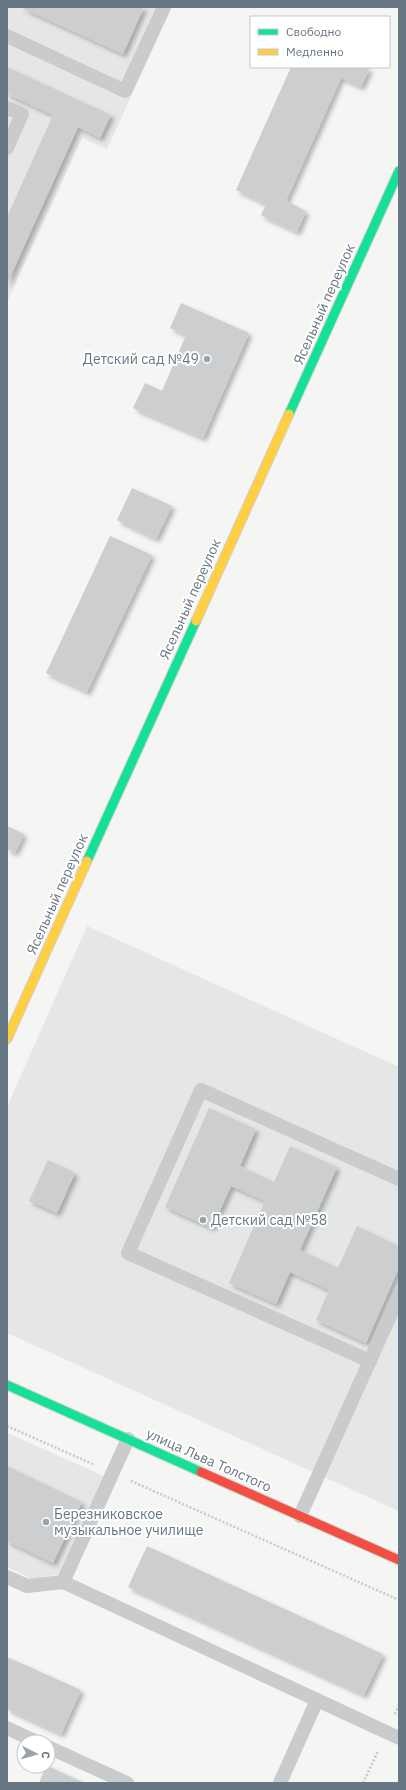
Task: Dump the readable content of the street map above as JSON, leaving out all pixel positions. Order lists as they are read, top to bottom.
{
  "streets": {
    "street": ["Ясельный переулок", "улица Льва Толстого"]
  },
  "places": ["Детский сад №49", "Детский сад №58", "Березниковское музыкальное училище"],
  "legend": ["Свободно", "Медленно"],
  "north": "right"
}
